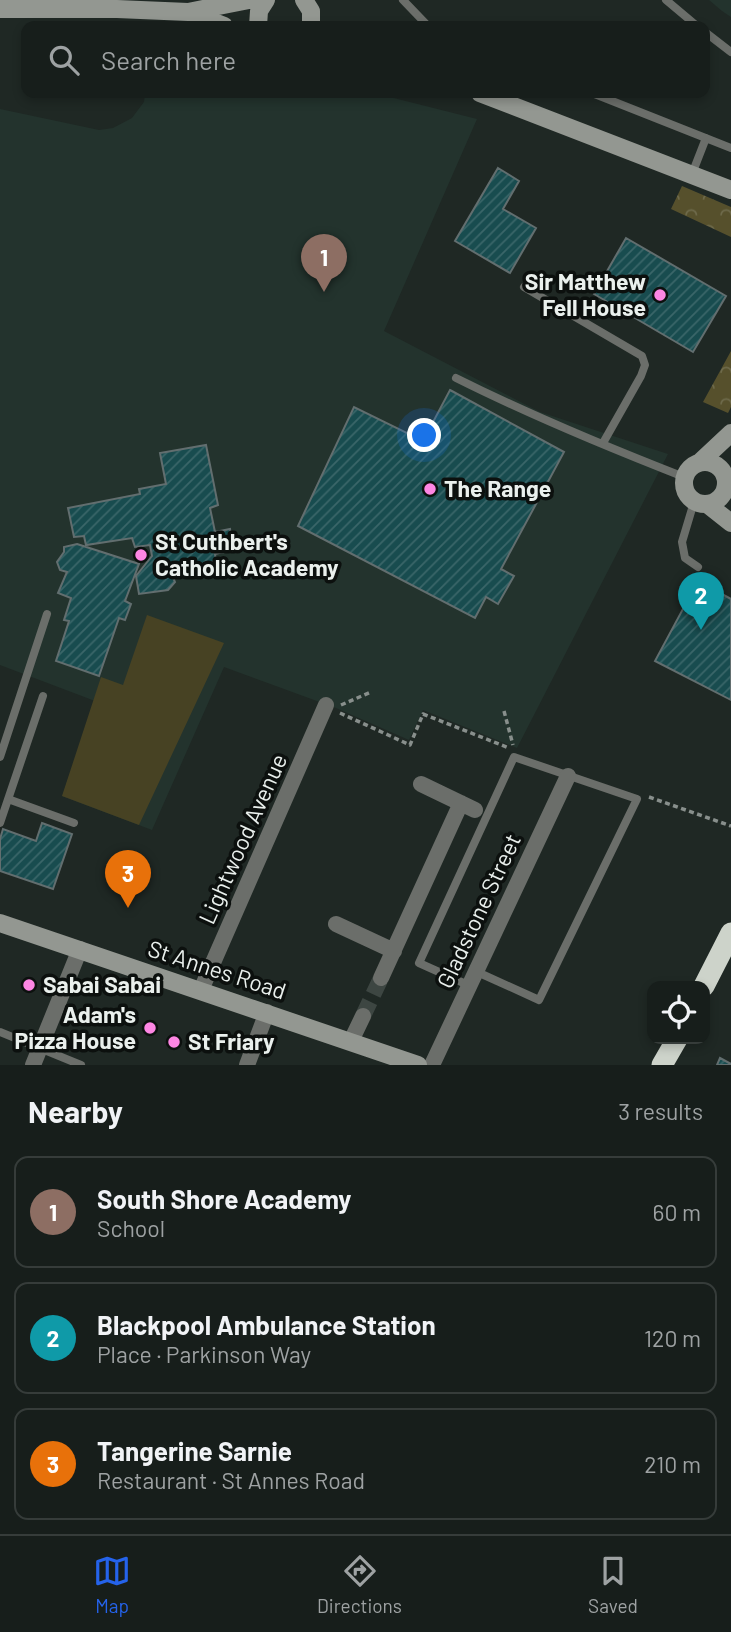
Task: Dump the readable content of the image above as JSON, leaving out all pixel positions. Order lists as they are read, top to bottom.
{
  "streets": {
    "street": ["Lightwood Avenue", "Gladstone Street", "St Annes Road"]
  },
  "crossings": [
    ["Lightwood Avenue", "St Annes Road"]
  ],
  "places": [
    "Sir Matthew Fell House",
    "The Range",
    "St Cuthbert's Catholic Academy",
    "Sabai Sabai",
    "Adam's Pizza House",
    "St Friary"
  ],
  "page": {
    "search": "Search here",
    "pins": ["1", "2", "3"],
    "heading": ["Nearby", "3 results"],
    "list": [
      {
        "mark": "1",
        "name": "South Shore Academy",
        "note": "School",
        "value": "60 m"
      },
      {
        "mark": "2",
        "name": "Blackpool Ambulance Station",
        "note": "Place · Parkinson Way",
        "value": "120 m"
      },
      {
        "mark": "3",
        "name": "Tangerine Sarnie",
        "note": "Restaurant · St Annes Road",
        "value": "210 m"
      }
    ],
    "nav": ["Map", "Directions", "Saved"]
  }
}
